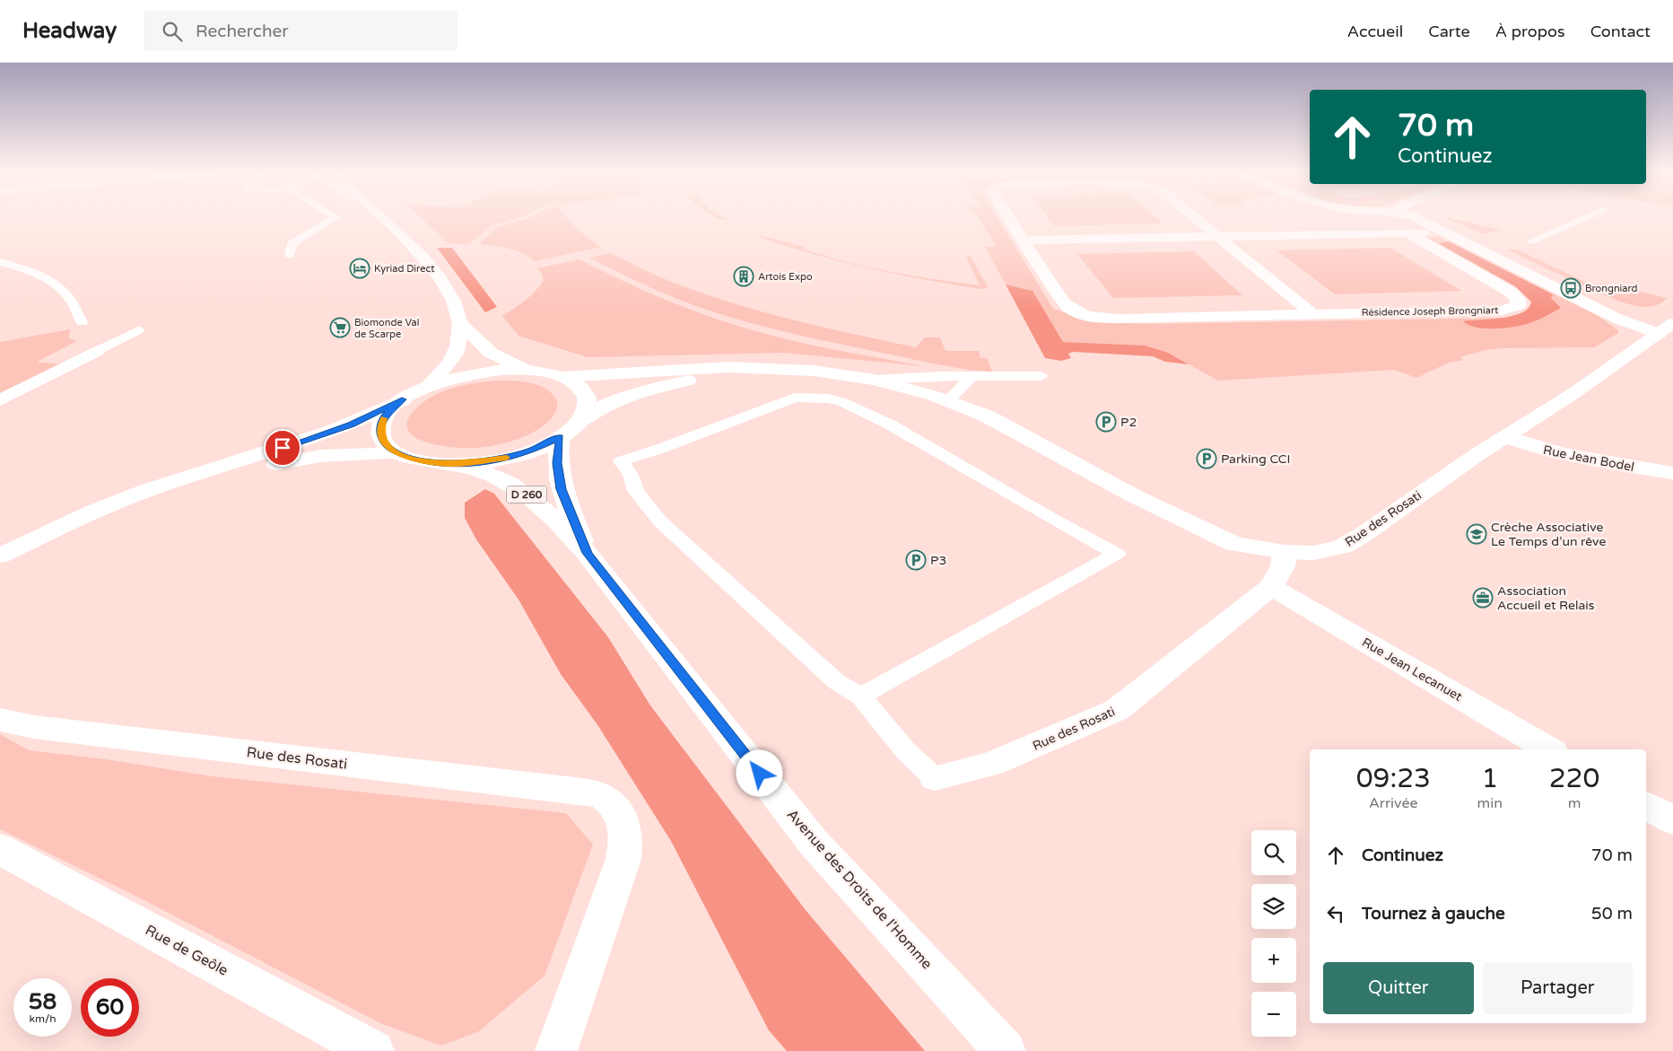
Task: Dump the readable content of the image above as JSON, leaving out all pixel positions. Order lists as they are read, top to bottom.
{
  "streets": {
    "street": [
      "Résidence Joseph Brongniart",
      "Rue Jean Bodel",
      "D 260",
      "Rue des Rosati",
      "Rue Jean Lecanuet",
      "Avenue des Droits de l'Homme",
      "Rue de Geôle"
    ]
  },
  "crossings": [
    ["Rue Jean Bodel", "Rue des Rosati"],
    ["D 260", "Avenue des Droits de l'Homme"],
    ["Rue des Rosati", "Rue Jean Lecanuet"]
  ],
  "places": {
    "hotel": ["Kyriad Direct"],
    "building": ["Artois Expo"],
    "bus stop": ["Brongniard"],
    "supermarket": ["Biomonde Val de Scarpe"],
    "parking": ["P2", "Parking CCI", "P3"],
    "school or university": ["Crèche Associative Le Temps d’un rêve"],
    "office": ["Association Accueil et Relais"]
  },
  "page": {
    "header": "Headway",
    "search": "Rechercher",
    "nav": [
      "Accueil",
      "Carte",
      "À propos",
      "Contact"
    ],
    "turn": ["70 m", "Continuez"],
    "eta": [
      "09:23",
      "Arrivée",
      "1",
      "min",
      "220",
      "m"
    ],
    "list": [
      {
        "name": "Continuez",
        "value": "70 m"
      },
      {
        "name": "Tournez à gauche",
        "value": "50 m"
      }
    ],
    "map_buttons": ["+", "−"],
    "buttons": ["Quitter", "Partager"],
    "speed": "58 km/h",
    "limit": "60"
  }
}
